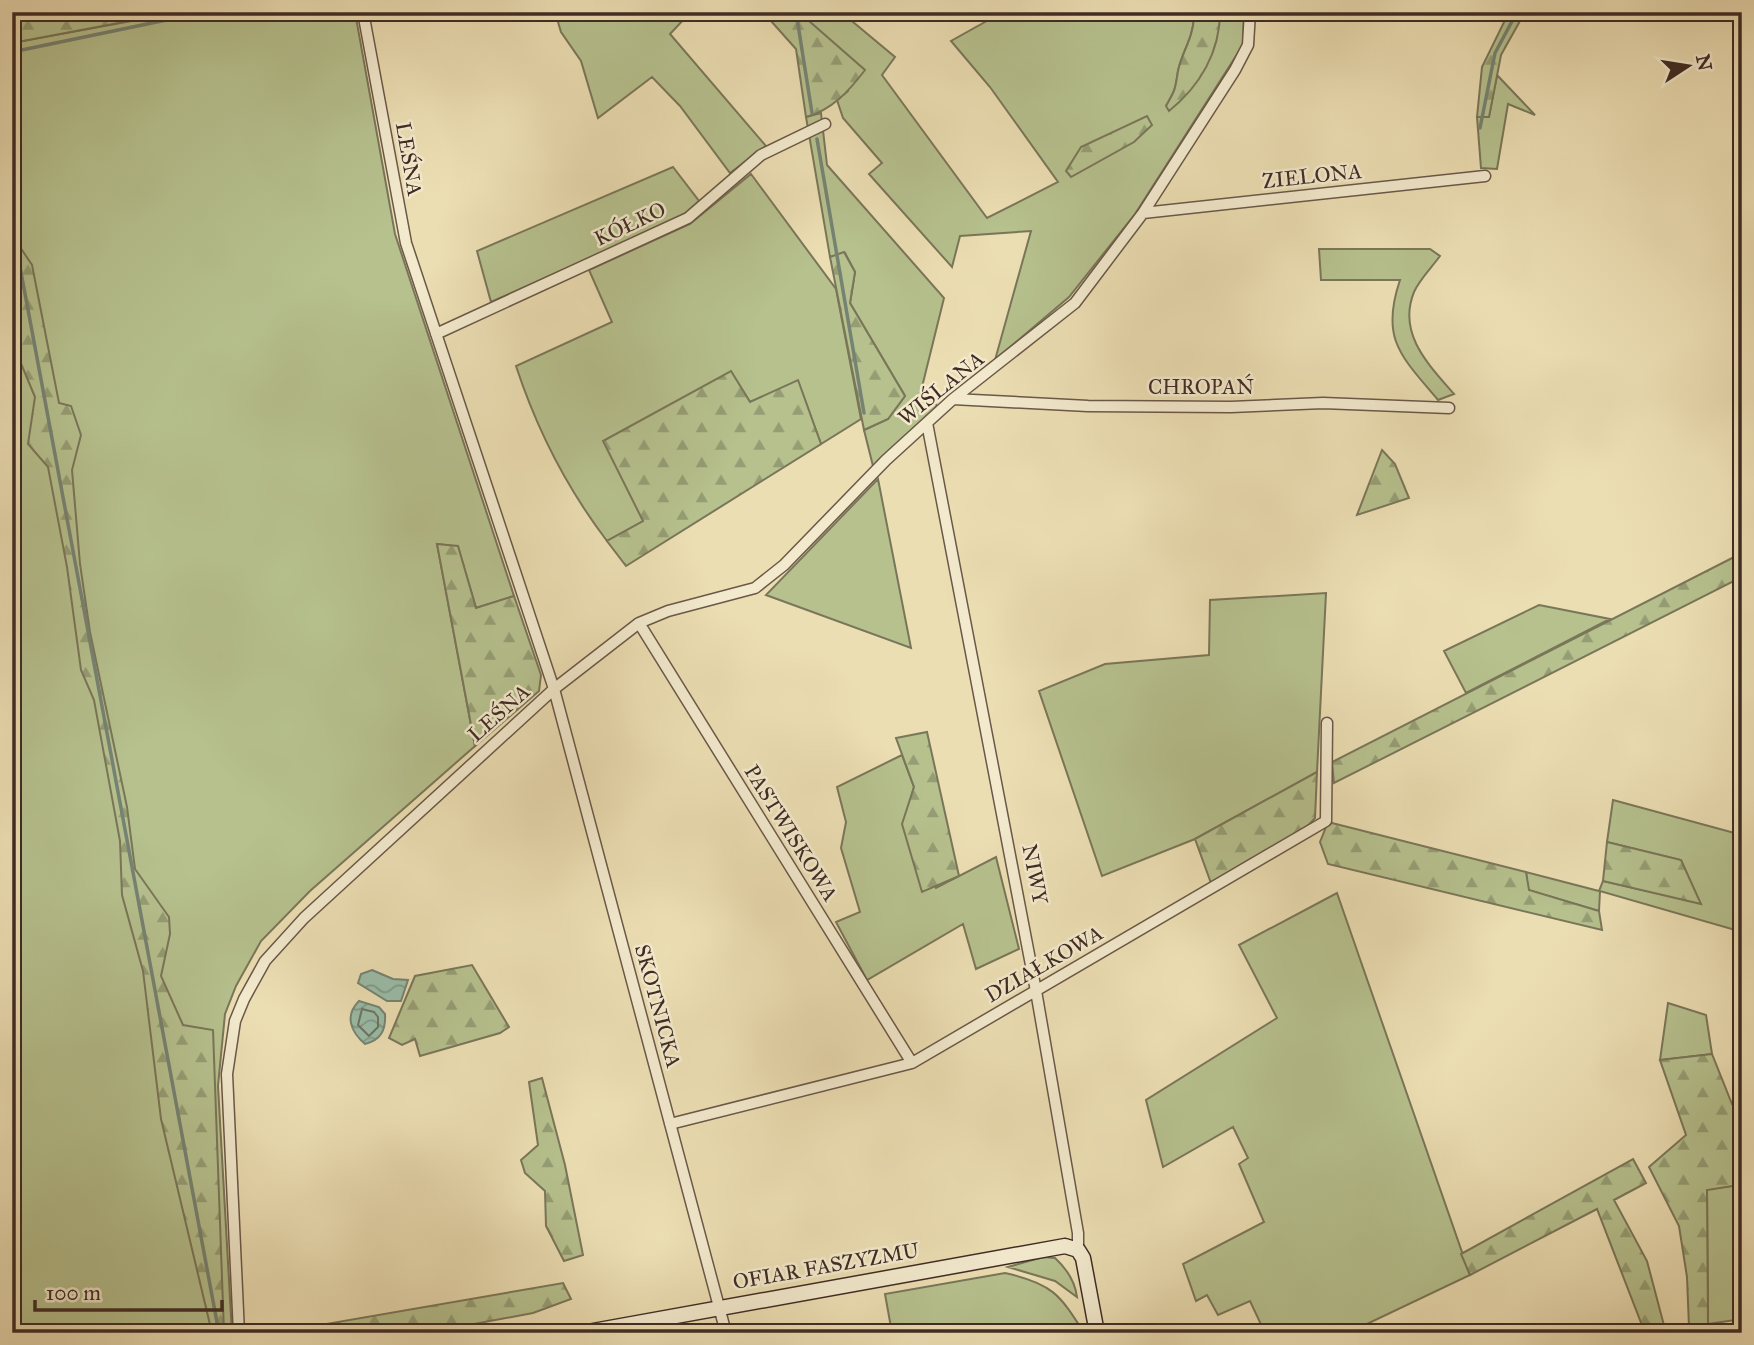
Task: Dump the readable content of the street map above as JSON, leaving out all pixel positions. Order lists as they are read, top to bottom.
{
  "streets": {
    "street": [
      "LEŚNA",
      "ZIELONA",
      "KÓŁKO",
      "CHROPAŃ",
      "WIŚLANA",
      "PASTWISKOWA",
      "NIWY",
      "DZIAŁKOWA",
      "SKOTNICKA",
      "OFIAR FASZYZMU"
    ]
  },
  "crossings": [
    ["LEŚNA", "KÓŁKO"],
    ["LEŚNA", "WIŚLANA"],
    ["LEŚNA", "SKOTNICKA"],
    ["ZIELONA", "WIŚLANA"],
    ["CHROPAŃ", "WIŚLANA"],
    ["WIŚLANA", "PASTWISKOWA"],
    ["WIŚLANA", "NIWY"],
    ["WIŚLANA", "SKOTNICKA"],
    ["PASTWISKOWA", "DZIAŁKOWA"],
    ["NIWY", "DZIAŁKOWA"],
    ["NIWY", "OFIAR FASZYZMU"],
    ["DZIAŁKOWA", "SKOTNICKA"],
    ["SKOTNICKA", "OFIAR FASZYZMU"]
  ],
  "scale_bar": "100 m",
  "north": "right"
}
